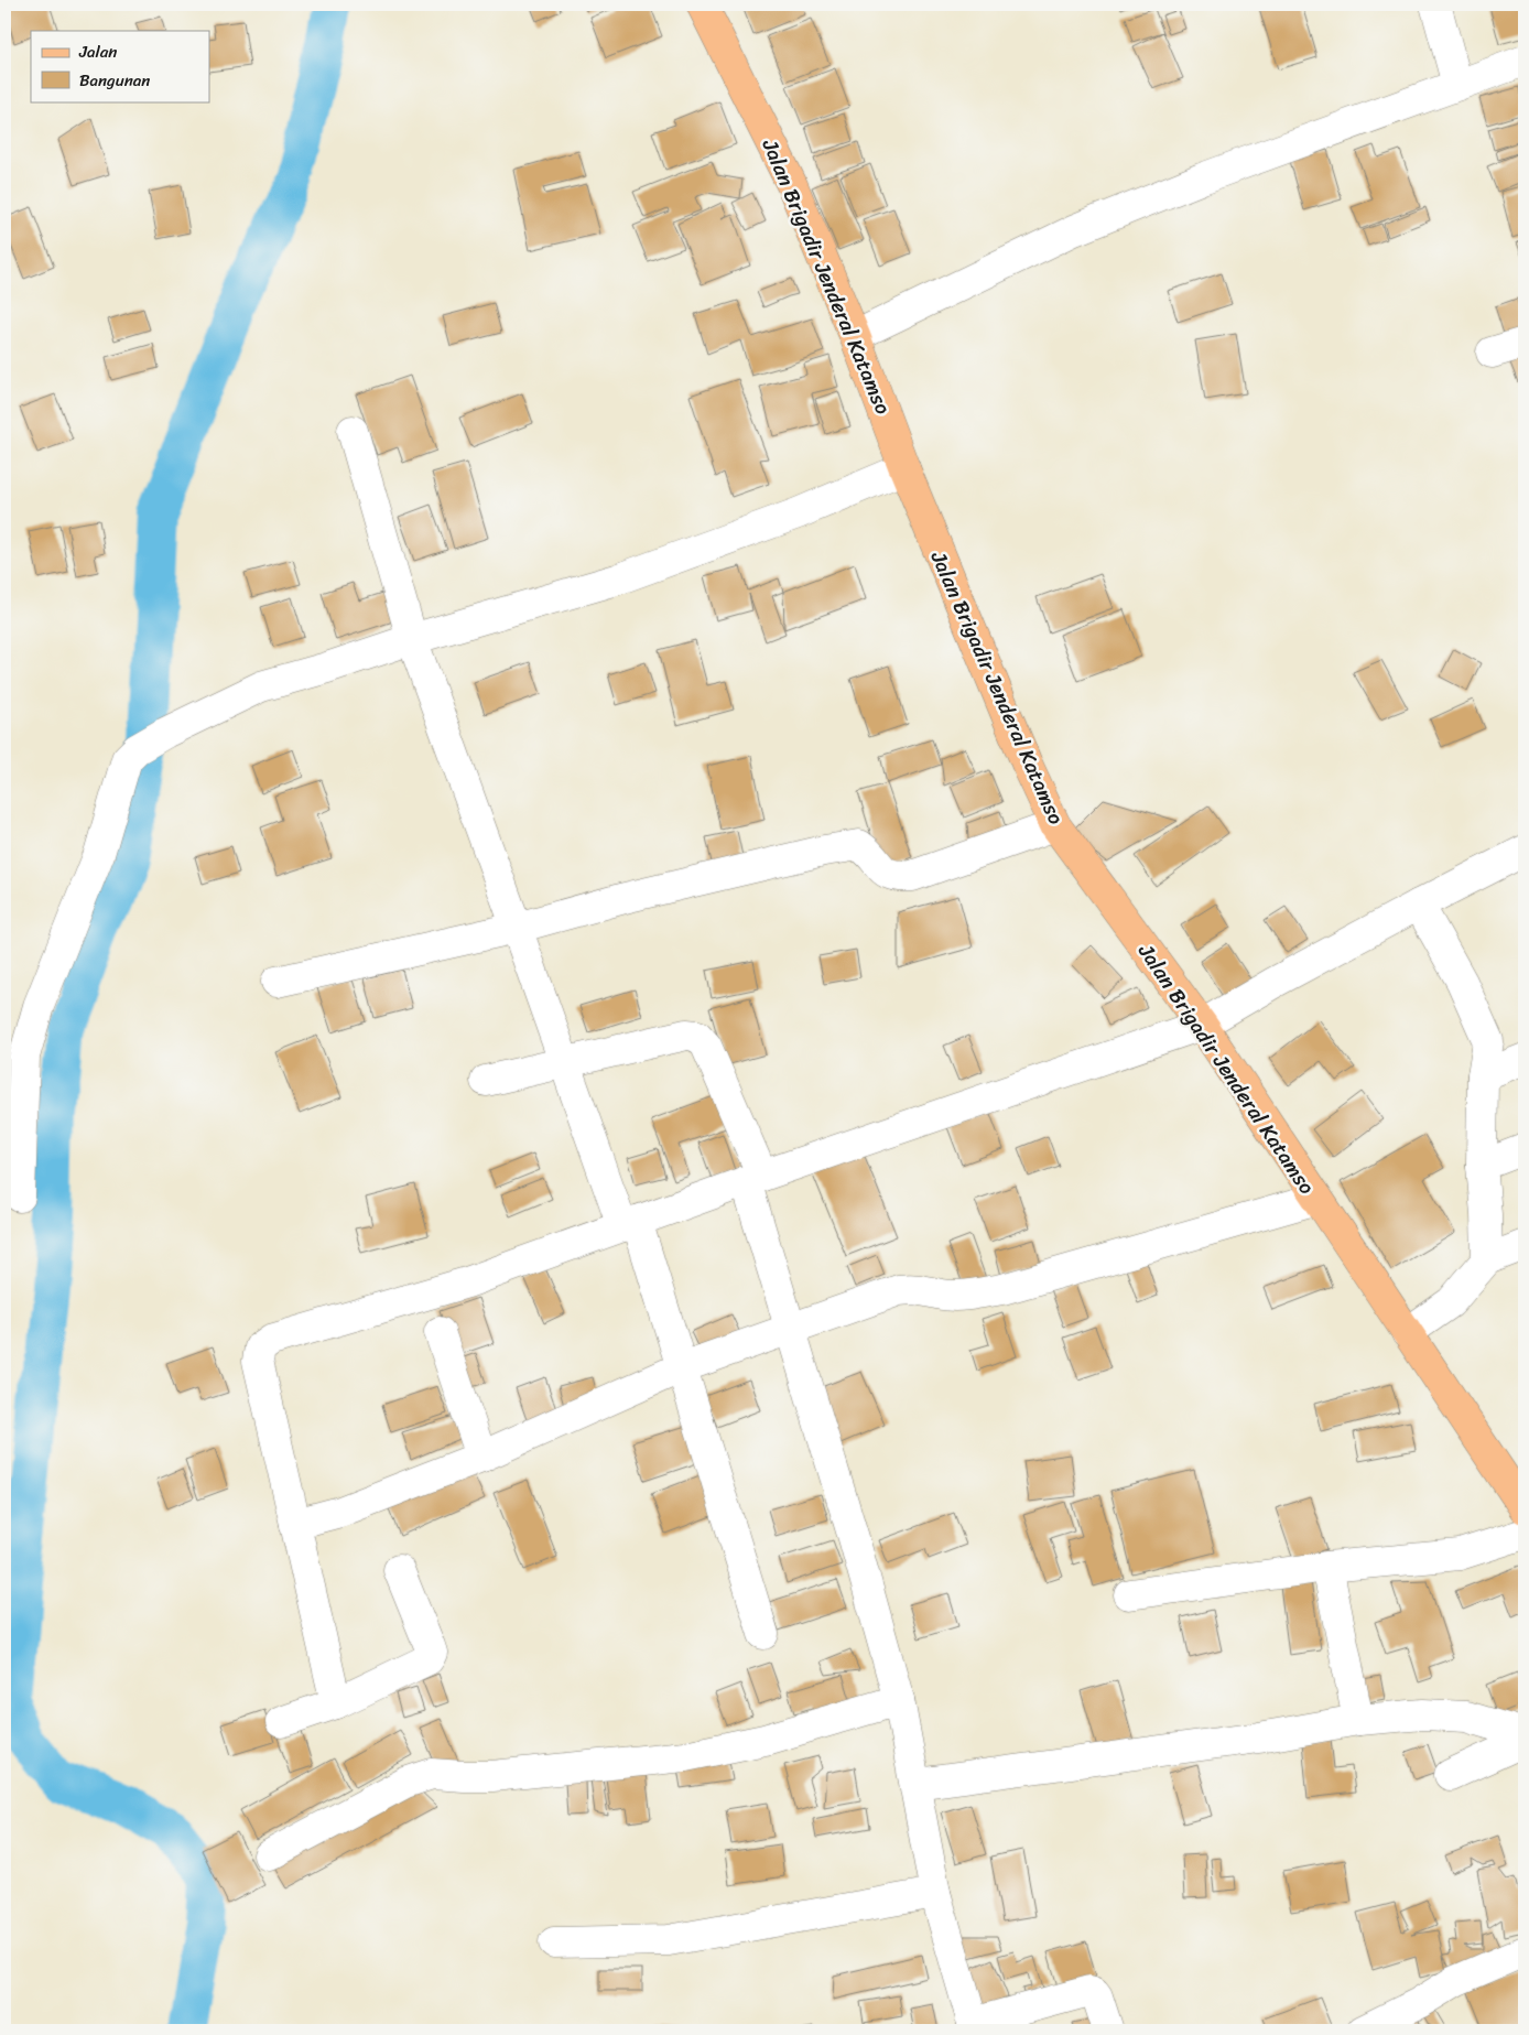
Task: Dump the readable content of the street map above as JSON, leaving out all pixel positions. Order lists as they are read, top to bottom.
{
  "streets": {
    "main road": ["Jalan Brigadir Jenderal Katamso"]
  },
  "legend": ["Jalan", "Bangunan"]
}
